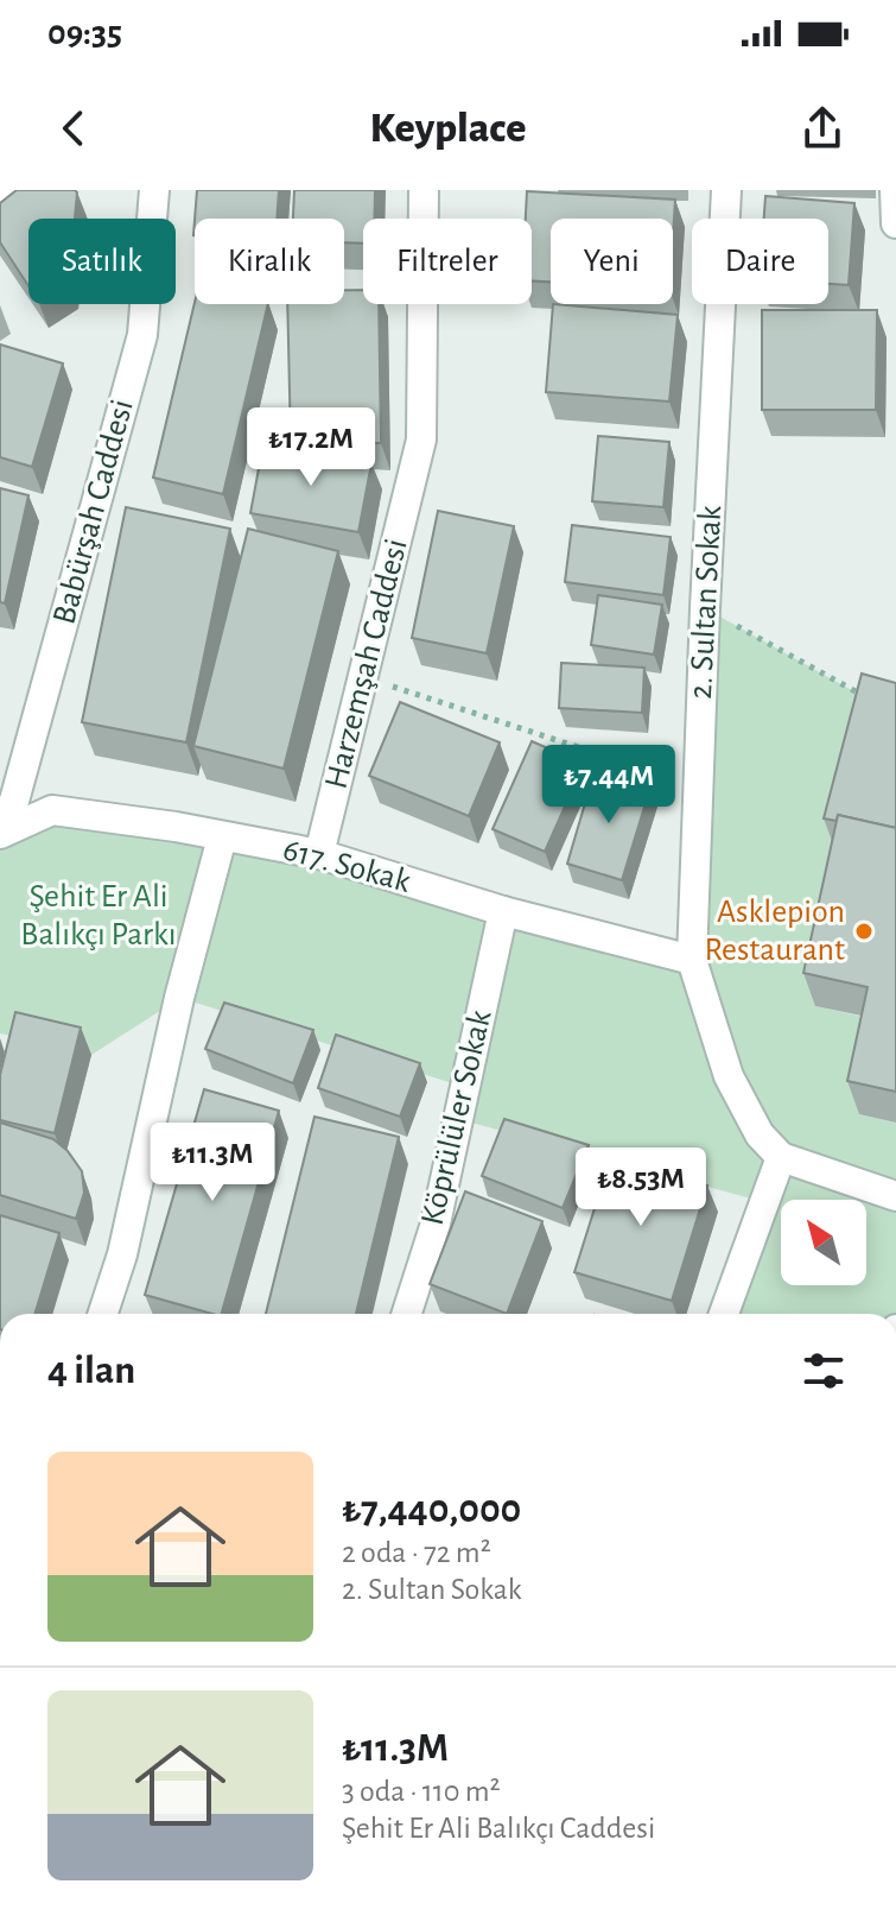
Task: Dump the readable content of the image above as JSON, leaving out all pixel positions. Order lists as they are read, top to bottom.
{
  "streets": {
    "street": [
      "Babürşah Caddesi",
      "2. Sultan Sokak",
      "Harzemşah Caddesi",
      "617. Sokak",
      "Köprülüler Sokak"
    ]
  },
  "crossings": [
    ["Babürşah Caddesi", "617. Sokak"],
    ["2. Sultan Sokak", "617. Sokak"],
    ["Harzemşah Caddesi", "617. Sokak"],
    ["617. Sokak", "Köprülüler Sokak"]
  ],
  "parks": ["Şehit Er Ali Balıkçı Parkı"],
  "places": ["Asklepion Restaurant"],
  "north": "top left",
  "page": {
    "status": "09:35",
    "header": "Keyplace",
    "chip": [
      "Satılık",
      "Kiralık",
      "Filtreler",
      "Yeni",
      "Daire"
    ],
    "price": [
      "₺17.2M",
      "₺7.44M",
      "₺11.3M",
      "₺8.53M"
    ],
    "heading": "4 ilan",
    "list": [
      {
        "name": "₺7,440,000",
        "note": "2 oda · 72 m² · 2. Sultan Sokak"
      },
      {
        "name": "₺11.3M",
        "note": "3 oda · 110 m² · Şehit Er Ali Balıkçı Caddesi"
      }
    ]
  }
}
